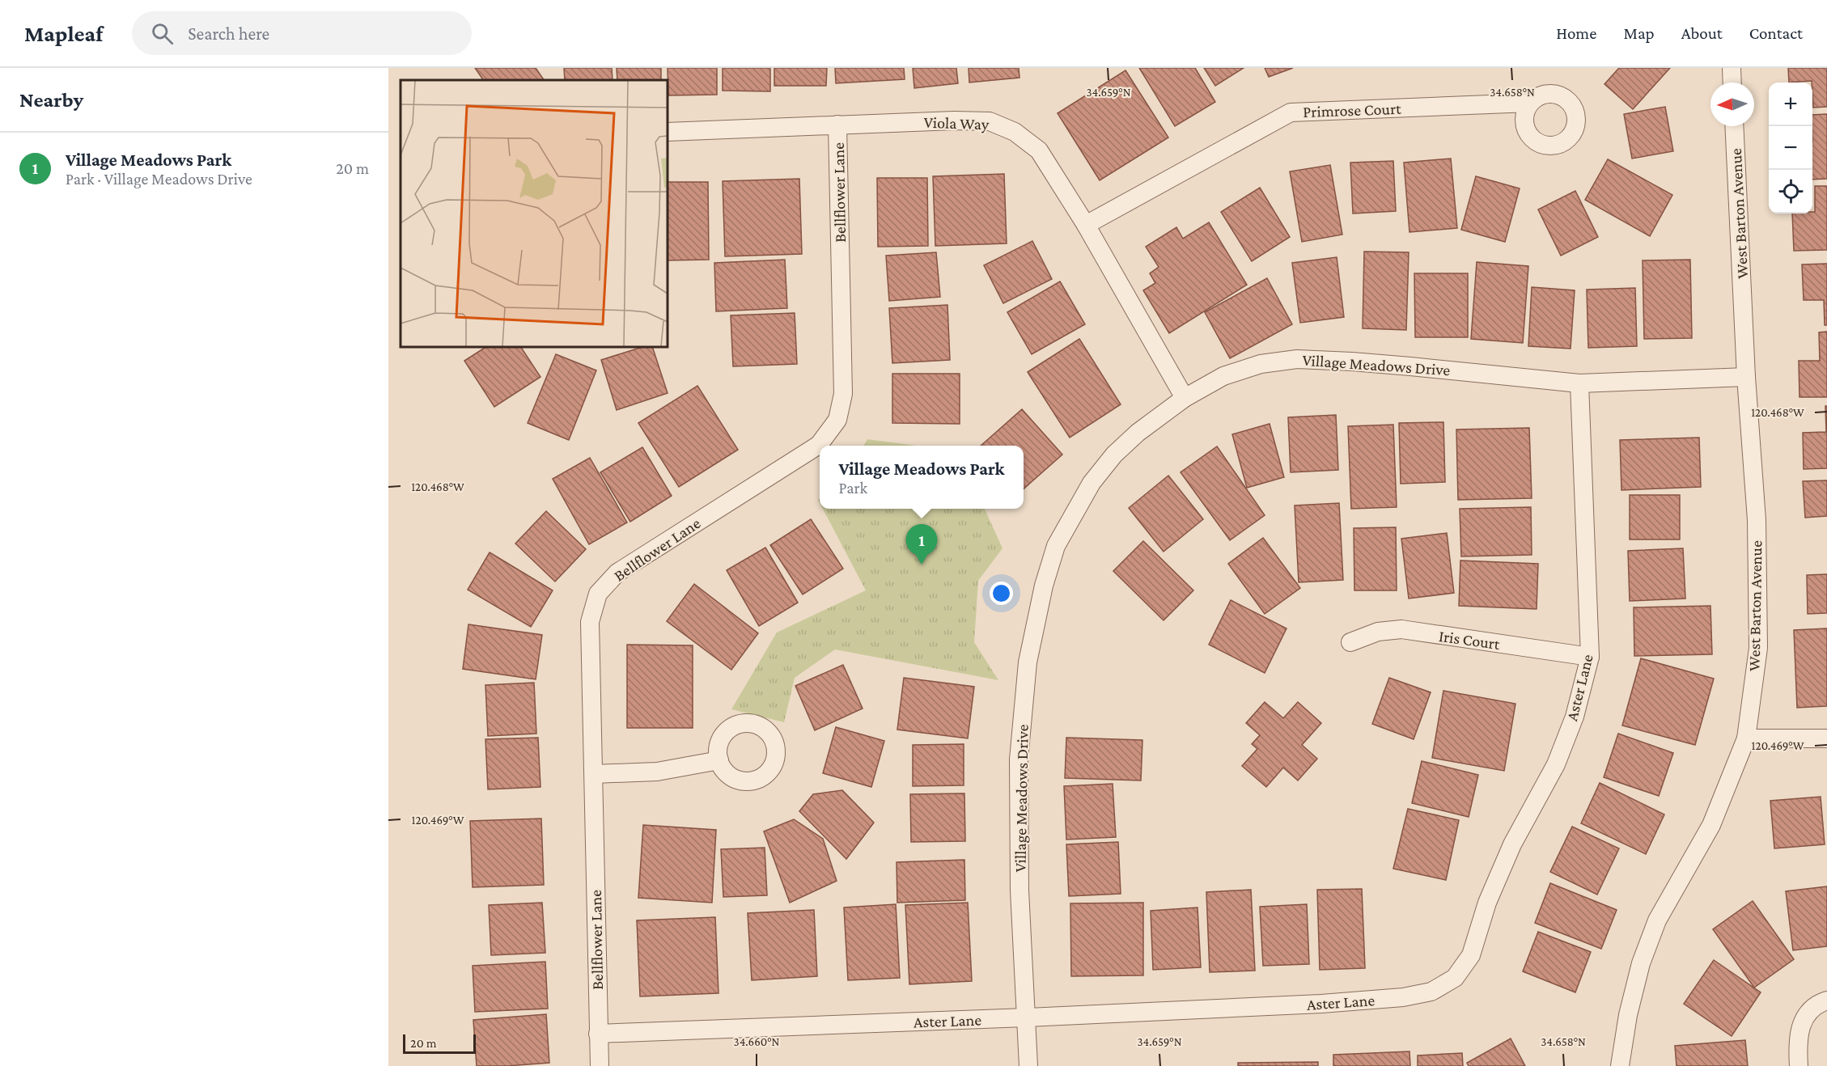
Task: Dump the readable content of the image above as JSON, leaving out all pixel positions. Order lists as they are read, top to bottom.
{
  "streets": {
    "street": [
      "Primrose Court",
      "Viola Way",
      "Bellflower Lane",
      "West Barton Avenue",
      "Village Meadows Drive",
      "Iris Court",
      "Aster Lane"
    ]
  },
  "crossings": [
    ["Primrose Court", "Viola Way"],
    ["Viola Way", "Bellflower Lane"],
    ["Viola Way", "Village Meadows Drive"],
    ["Bellflower Lane", "Aster Lane"],
    ["West Barton Avenue", "Village Meadows Drive"],
    ["Village Meadows Drive", "Aster Lane"],
    ["Iris Court", "Aster Lane"]
  ],
  "scale_bar": "20 m",
  "north": "left",
  "page": {
    "header": "Mapleaf",
    "search": "Search here",
    "nav": [
      "Home",
      "Map",
      "About",
      "Contact"
    ],
    "heading": "Nearby",
    "map_buttons": ["+", "−"],
    "list": [
      {
        "mark": "1",
        "name": "Village Meadows Park",
        "note": "Park · Village Meadows Drive",
        "value": "20 m"
      }
    ],
    "popup": ["Village Meadows Park", "Park"],
    "pins": "1",
    "scale": "20 m"
  },
  "coordinates": [
    "34.659°N",
    "34.658°N",
    "120.468°W",
    "120.469°W",
    "34.660°N"
  ]
}
